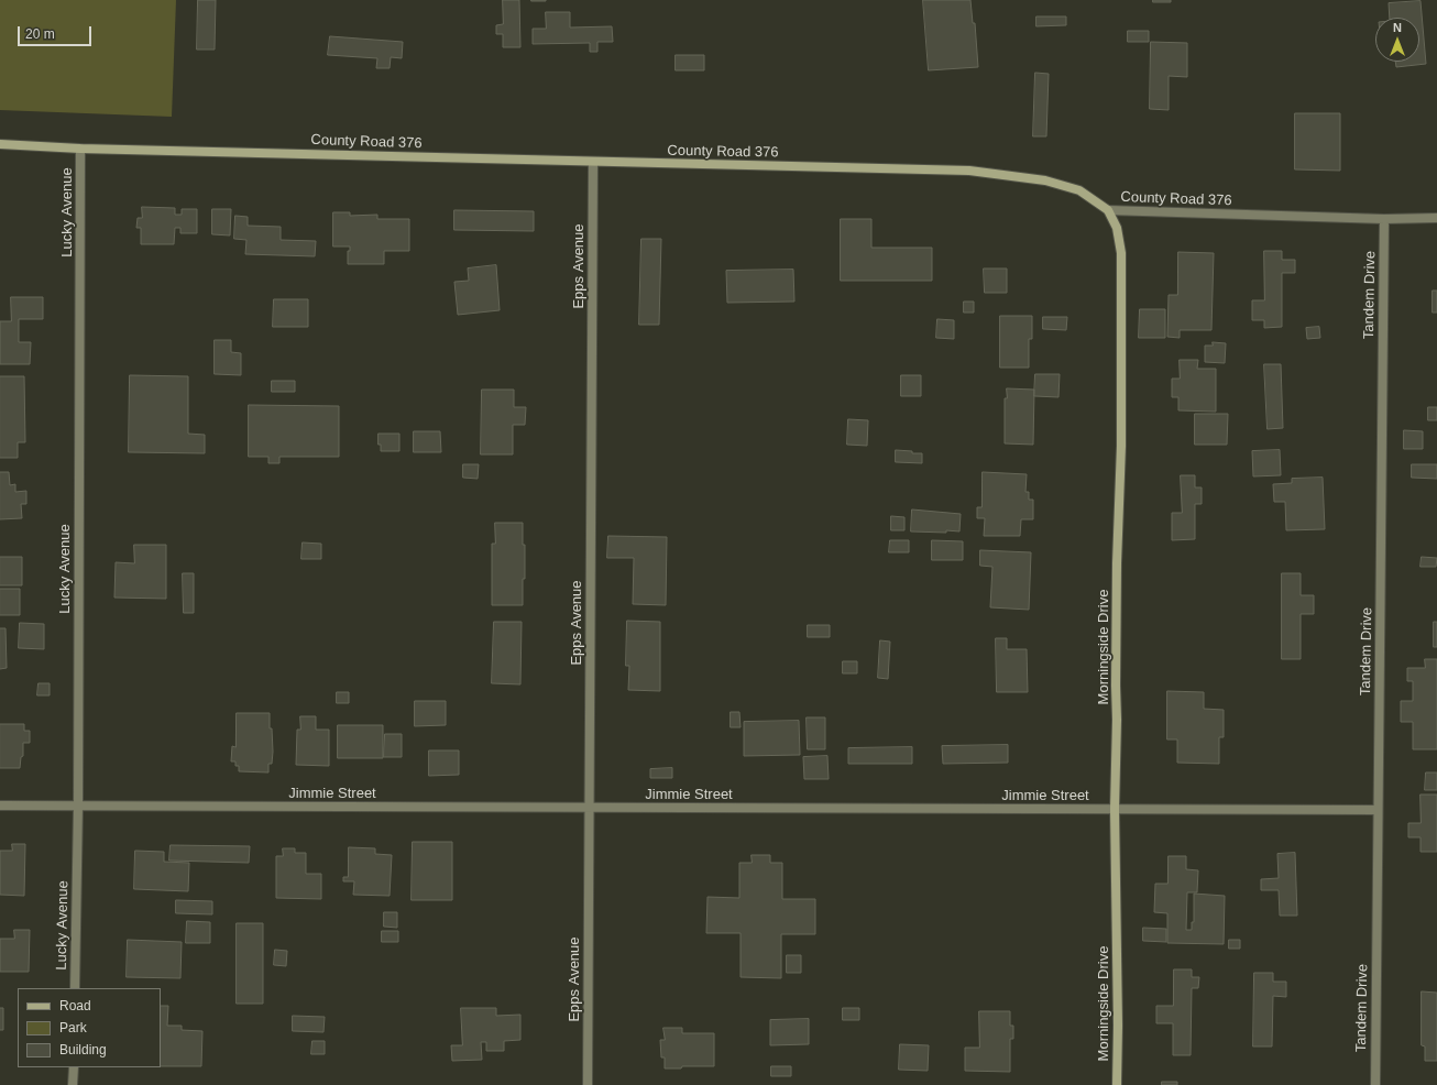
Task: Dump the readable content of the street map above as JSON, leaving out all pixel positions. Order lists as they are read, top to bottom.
{
  "streets": {
    "street": [
      "County Road 376",
      "Lucky Avenue",
      "Epps Avenue",
      "Tandem Drive",
      "Morningside Drive",
      "Jimmie Street"
    ]
  },
  "crossings": [
    ["County Road 376", "Lucky Avenue"],
    ["County Road 376", "Epps Avenue"],
    ["County Road 376", "Tandem Drive"],
    ["County Road 376", "Morningside Drive"],
    ["Lucky Avenue", "Jimmie Street"],
    ["Epps Avenue", "Jimmie Street"],
    ["Tandem Drive", "Jimmie Street"],
    ["Morningside Drive", "Jimmie Street"]
  ],
  "legend": ["Road", "Park", "Building"],
  "scale_bar": "20 m",
  "north": "top"
}
